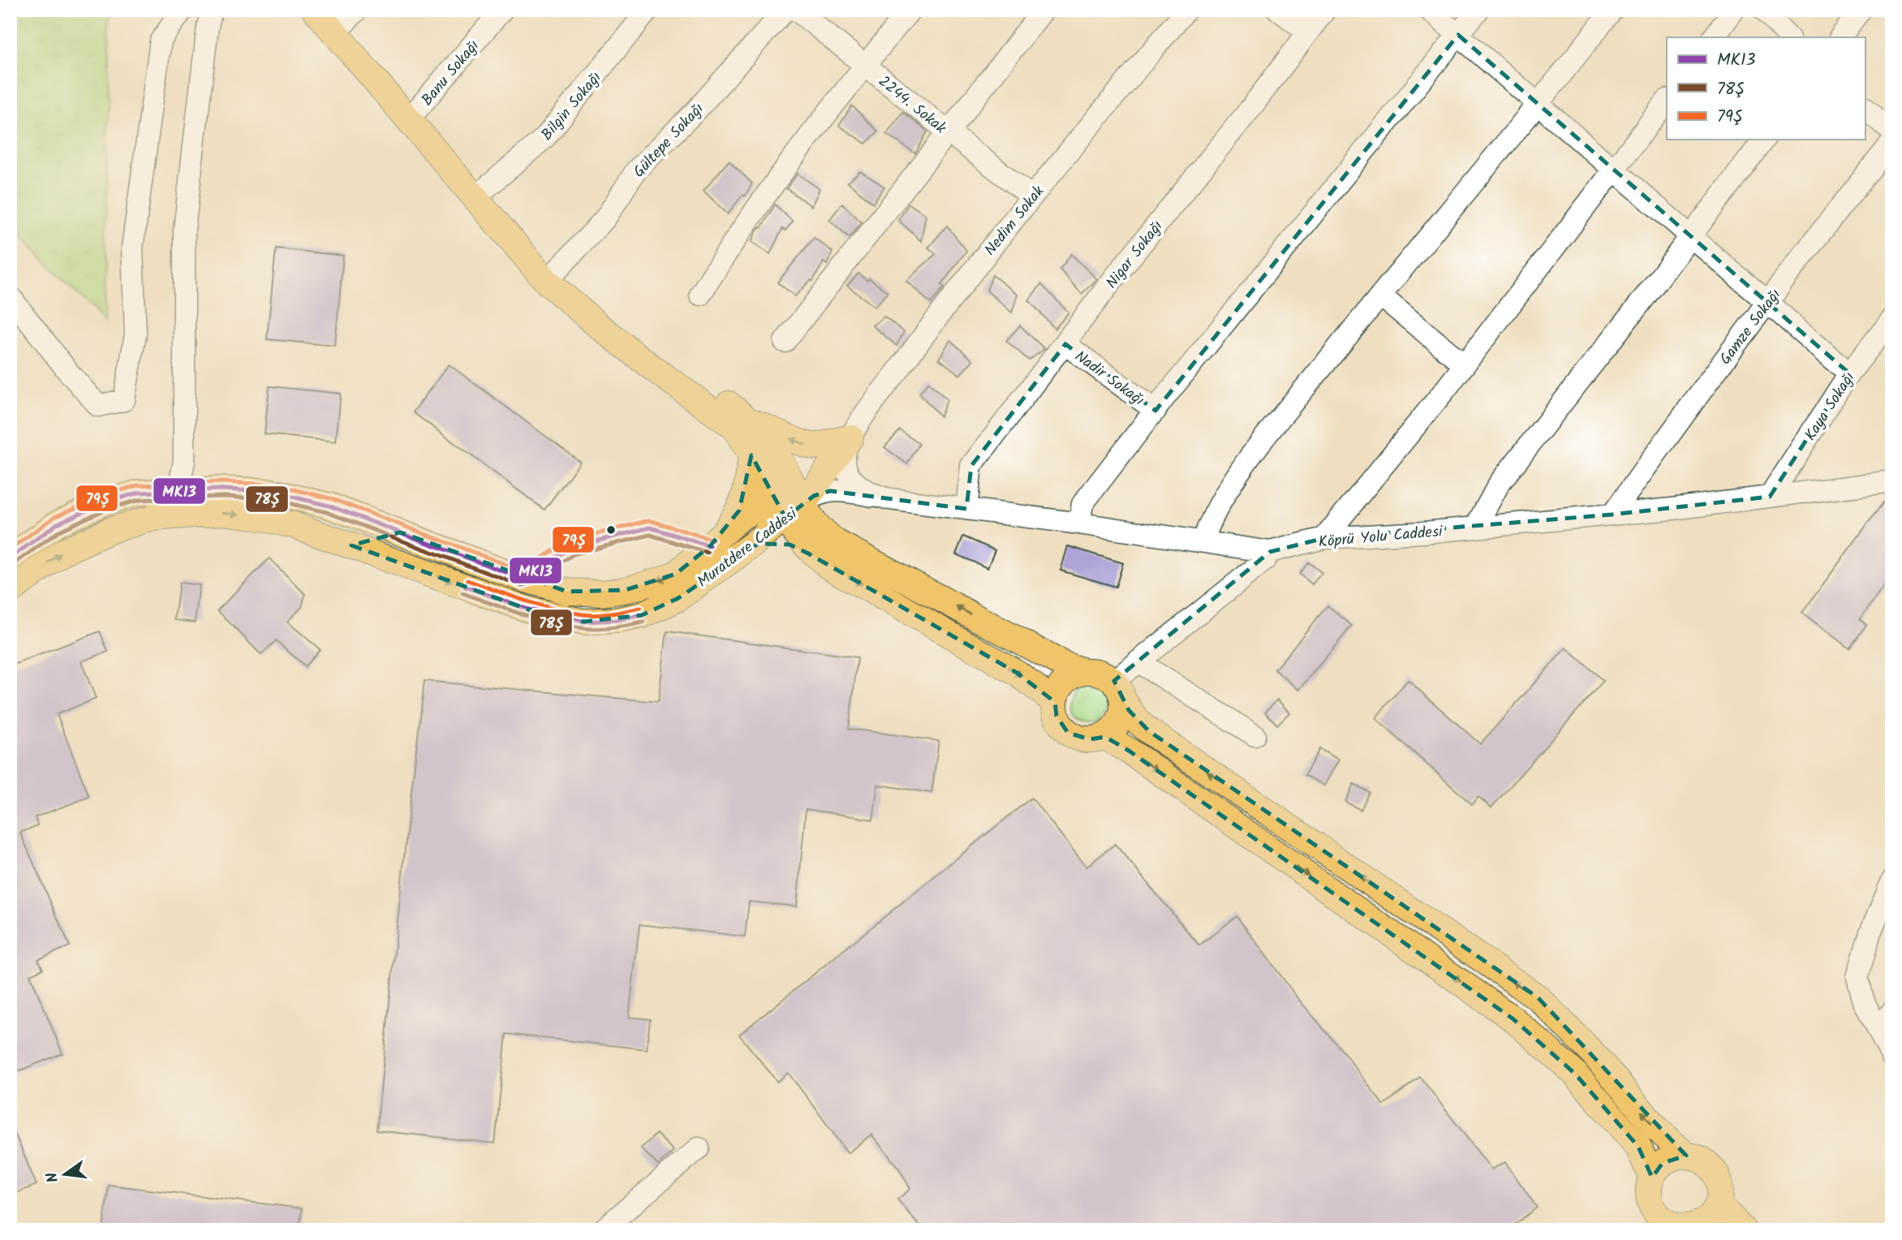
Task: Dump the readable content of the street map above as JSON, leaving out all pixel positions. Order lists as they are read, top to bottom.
{
  "streets": {
    "main road": ["Muratdere Caddesi"],
    "street": [
      "Banu Sokağı",
      "2244. Sokak",
      "Bilgin Sokağı",
      "Gültepe Sokağı",
      "Nedim Sokak",
      "Nigar Sokağı",
      "Gamze Sokağı",
      "Nadir Sokağı",
      "Kaya Sokağı",
      "Köprü Yolu Caddesi"
    ]
  },
  "crossings": [
    ["2244. Sokak", "Nedim Sokak"],
    ["Nedim Sokak", "Köprü Yolu Caddesi"],
    ["Nigar Sokağı", "Nadir Sokağı"],
    ["Nigar Sokağı", "Köprü Yolu Caddesi"],
    ["Gamze Sokağı", "Köprü Yolu Caddesi"],
    ["Kaya Sokağı", "Köprü Yolu Caddesi"]
  ],
  "lines": ["transit line 79Ş", "transit line MK13", "transit line 78Ş"],
  "legend": ["MK13", "78Ş", "79Ş"],
  "north": "left"
}
